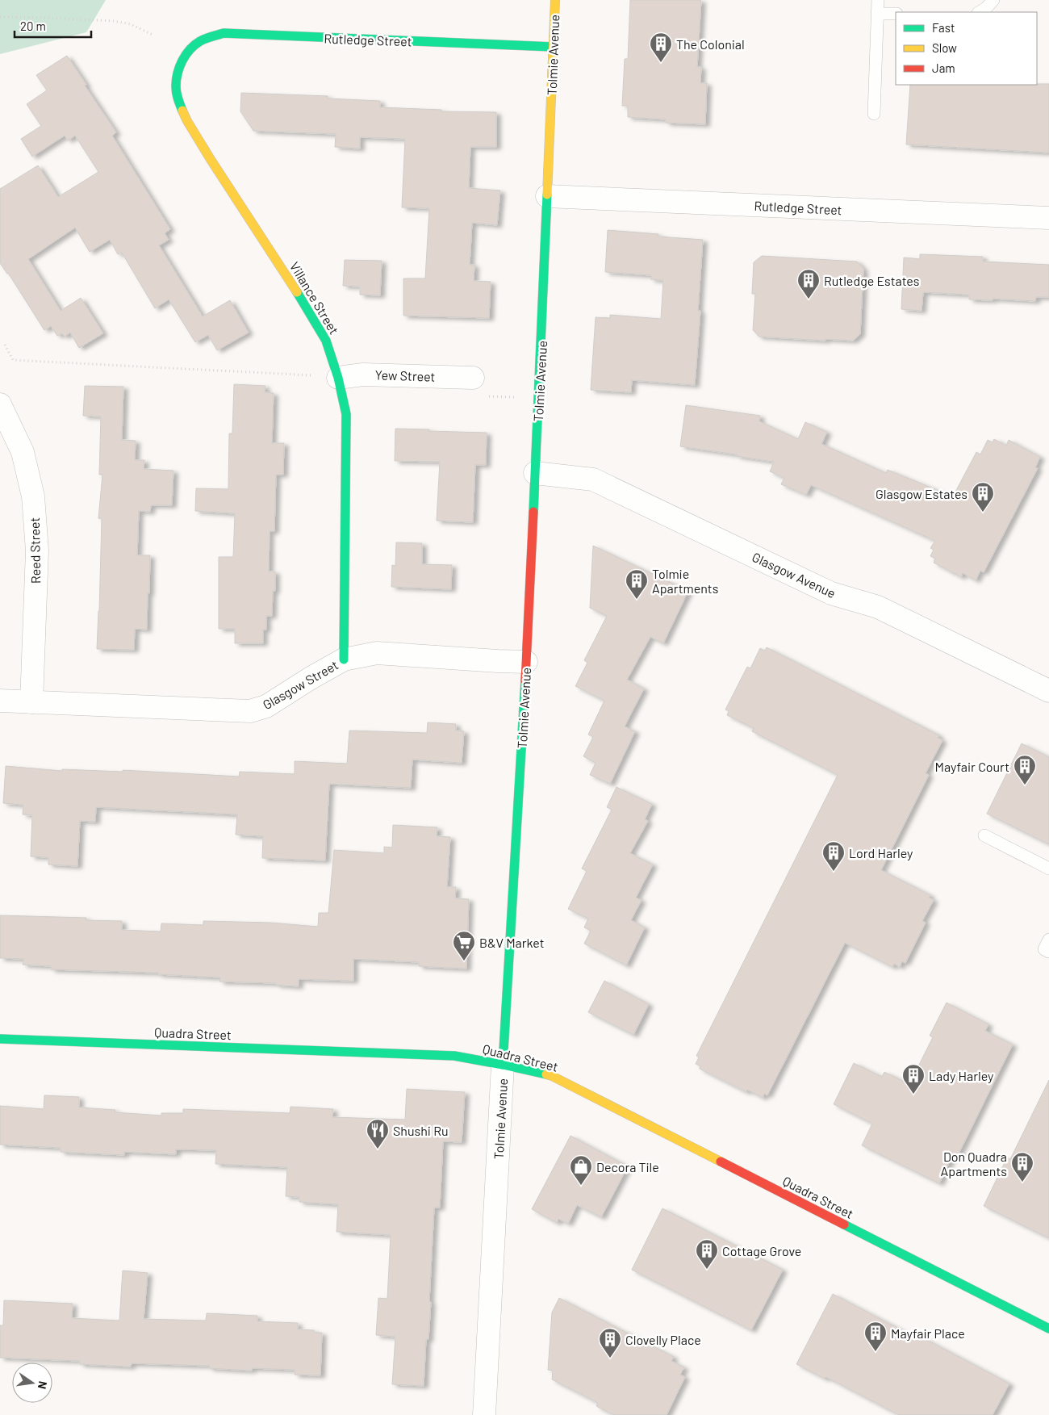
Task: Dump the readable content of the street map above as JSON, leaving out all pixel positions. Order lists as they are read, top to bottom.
{
  "streets": {
    "street": [
      "Rutledge Street",
      "Tolmie Avenue",
      "Villance Street",
      "Yew Street",
      "Reed Street",
      "Glasgow Avenue",
      "Glasgow Street",
      "Quadra Street"
    ]
  },
  "crossings": [
    ["Rutledge Street", "Tolmie Avenue"],
    ["Rutledge Street", "Villance Street"],
    ["Tolmie Avenue", "Glasgow Avenue"],
    ["Tolmie Avenue", "Glasgow Street"],
    ["Tolmie Avenue", "Quadra Street"],
    ["Villance Street", "Yew Street"],
    ["Villance Street", "Glasgow Street"],
    ["Reed Street", "Glasgow Street"]
  ],
  "places": {
    "building": [
      "The Colonial",
      "Rutledge Estates",
      "Glasgow Estates",
      "Tolmie Apartments",
      "Mayfair Court",
      "Lord Harley",
      "Lady Harley",
      "Don Quadra Apartments",
      "Cottage Grove",
      "Mayfair Place",
      "Clovelly Place"
    ],
    "supermarket": ["B&V Market"],
    "restaurant": ["Shushi Ru"],
    "shop": ["Decora Tile"]
  },
  "legend": ["Fast", "Slow", "Jam"],
  "scale_bar": "20 m",
  "north": "right"
}
